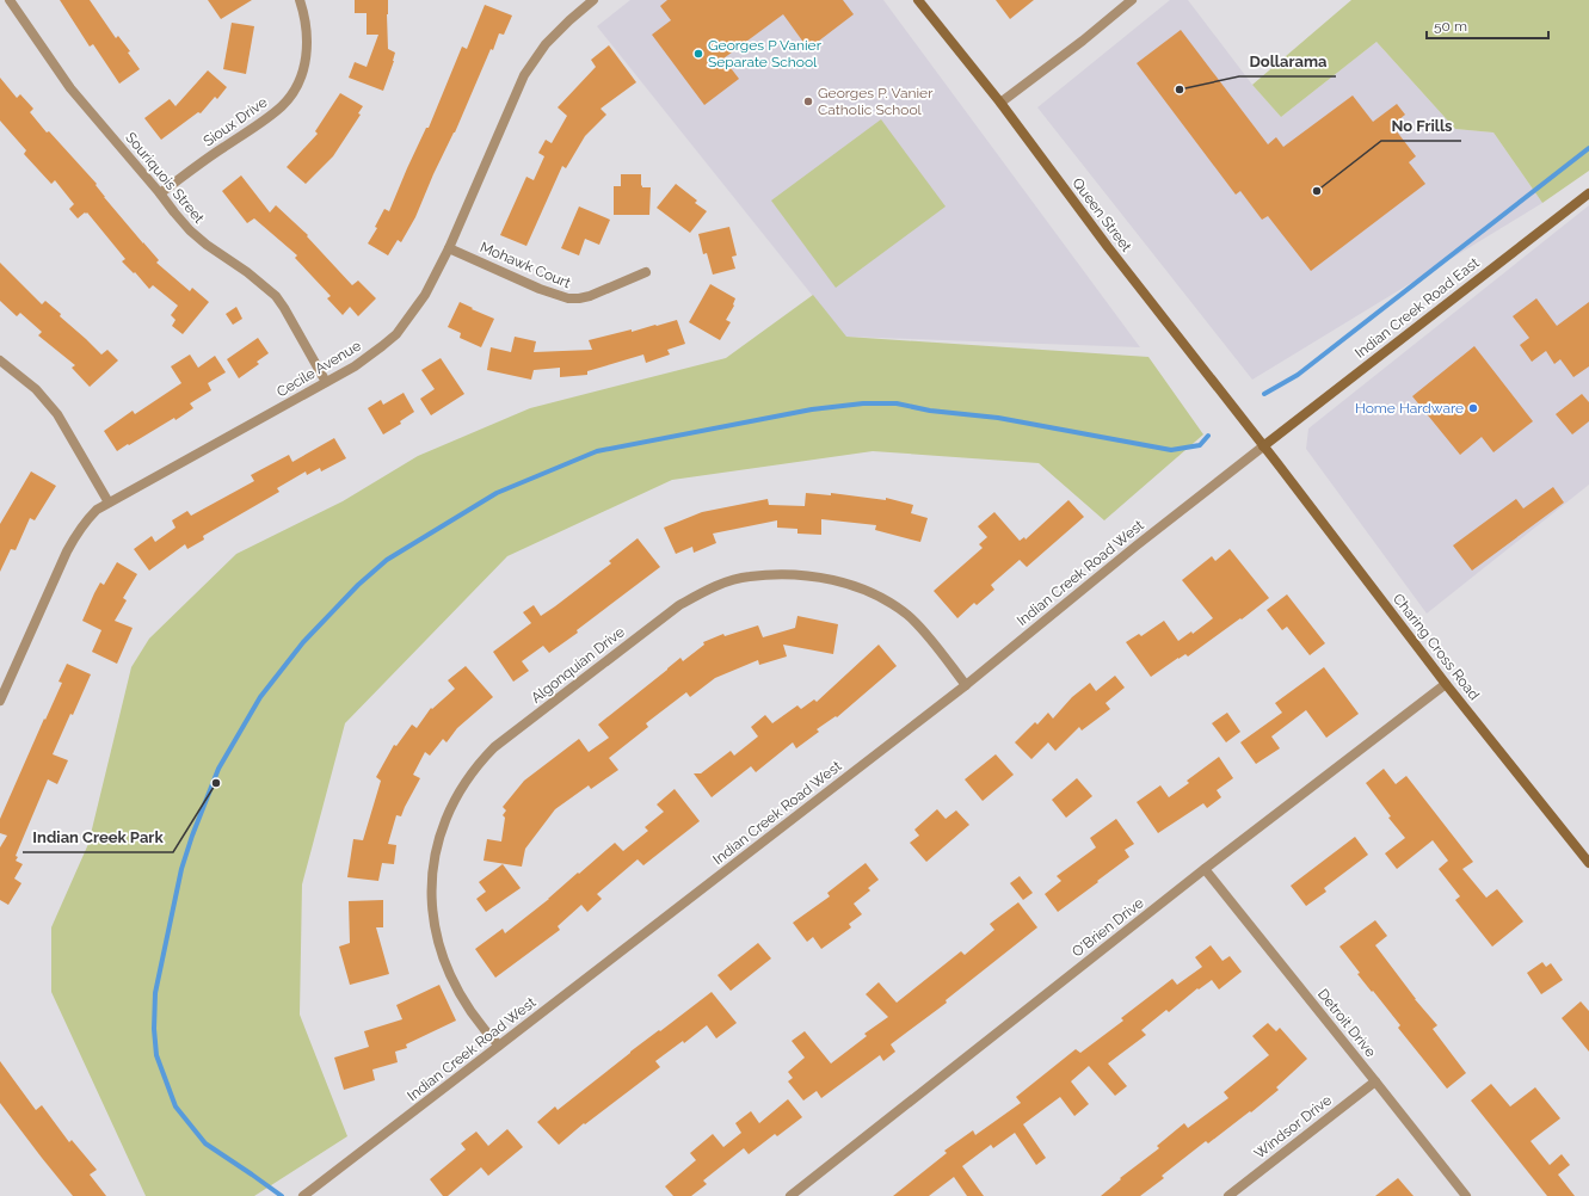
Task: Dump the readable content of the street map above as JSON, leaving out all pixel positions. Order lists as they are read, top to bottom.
{
  "streets": {
    "main road": ["Queen Street", "Indian Creek Road East", "Charing Cross Road"],
    "street": [
      "Sioux Drive",
      "Souriquois Street",
      "Mohawk Court",
      "Cecile Avenue",
      "Indian Creek Road West",
      "Algonquian Drive",
      "O'Brien Drive",
      "Detroit Drive",
      "Windsor Drive"
    ]
  },
  "crossings": [
    ["Sioux Drive", "Souriquois Street"],
    ["Souriquois Street", "Cecile Avenue"],
    ["Queen Street", "Indian Creek Road East"],
    ["Queen Street", "Indian Creek Road West"],
    ["Queen Street", "Charing Cross Road"],
    ["Mohawk Court", "Cecile Avenue"],
    ["Indian Creek Road East", "Indian Creek Road West"],
    ["Indian Creek Road East", "Charing Cross Road"],
    ["Indian Creek Road West", "Charing Cross Road"],
    ["Indian Creek Road West", "Algonquian Drive"],
    ["Charing Cross Road", "O'Brien Drive"],
    ["O'Brien Drive", "Detroit Drive"],
    ["Detroit Drive", "Windsor Drive"]
  ],
  "places": [
    "Georges P Vanier Separate School",
    "Dollarama",
    "Georges P. Vanier Catholic School",
    "No Frills",
    "Home Hardware",
    "Indian Creek Park"
  ],
  "scale_bar": "50 m"
}
